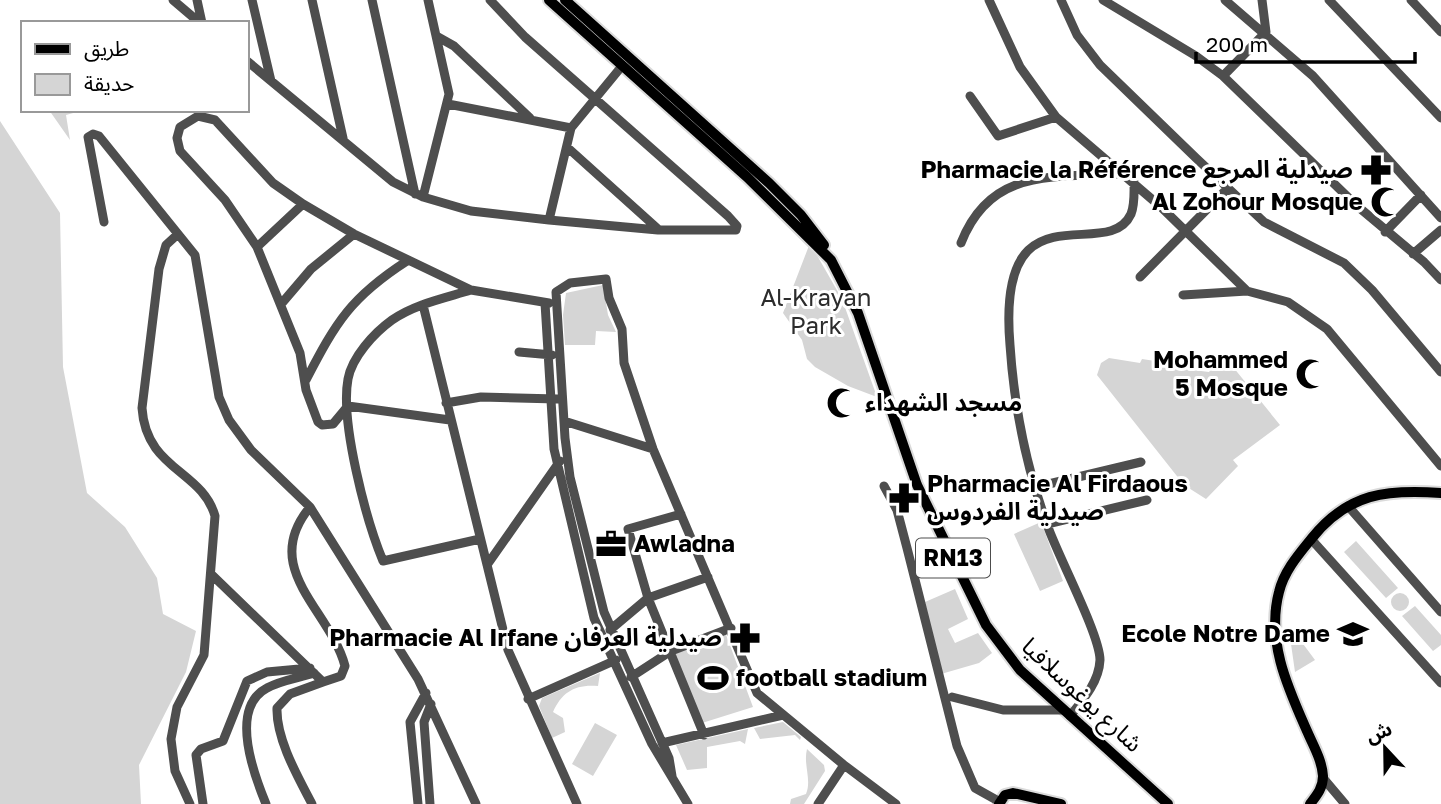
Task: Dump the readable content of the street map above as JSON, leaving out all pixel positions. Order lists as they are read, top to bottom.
{
  "streets": {
    "main road": ["RN13", "شارع يوغوسلافيا"]
  },
  "crossings": [
    ["RN13", "شارع يوغوسلافيا"]
  ],
  "parks": ["Al-Krayan Park"],
  "places": {
    "pharmacy": ["Pharmacie la Référence صيدلية المرجع", "Pharmacie Al Firdaous صيدلية الفردوس", "Pharmacie Al Irfane صيدلية العرفان"],
    "mosque": ["Al Zohour Mosque", "Mohammed 5 Mosque", "مسجد الشهداء"],
    "office": ["Awladna"],
    "school or university": ["Ecole Notre Dame"],
    "sports": ["football stadium"]
  },
  "legend": ["طريق", "حديقة"],
  "scale_bar": "200 m",
  "north": "top"
}
